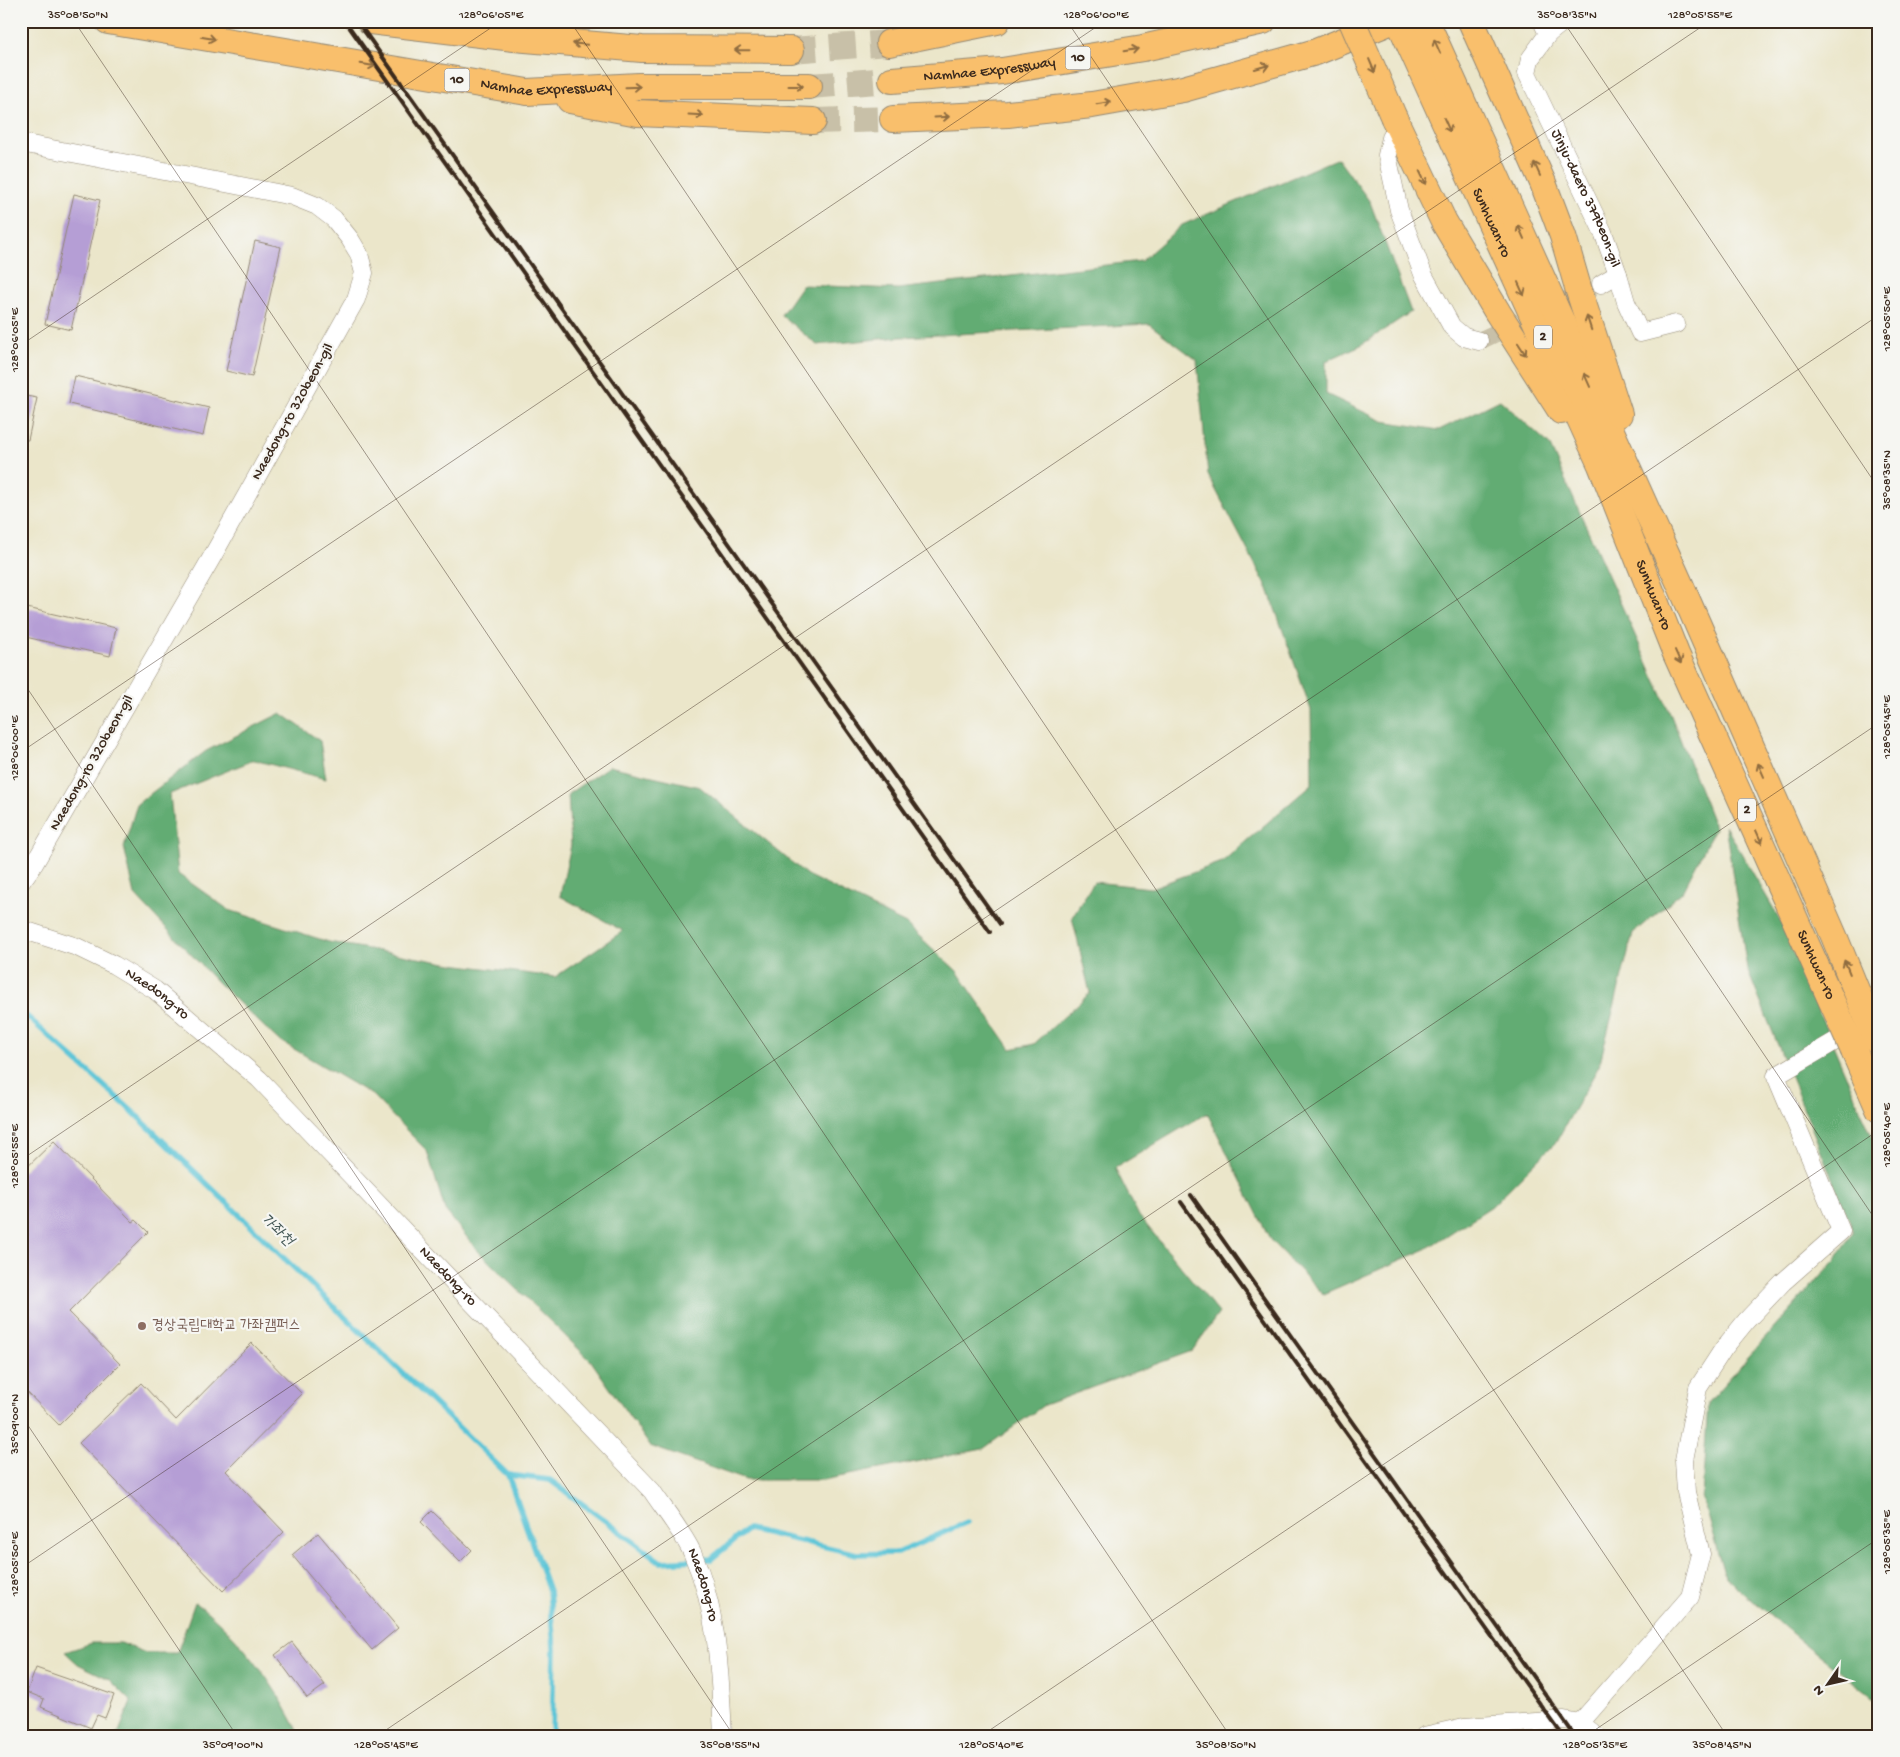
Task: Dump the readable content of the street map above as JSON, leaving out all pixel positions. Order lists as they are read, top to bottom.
{
  "streets": {
    "highway": [
      "10",
      "Namhae Expressway",
      "Sunhwan-ro",
      "2"
    ],
    "street": ["Jinju-daero 379beon-gil", "Naedong-ro 320beon-gil", "Naedong-ro"]
  },
  "water": ["가좌천"],
  "places": ["경상국립대학교 가좌캠퍼스"],
  "north": "bottom left",
  "coordinates": [
    "35°08'50\"N",
    "128°06'05\"E",
    "128°06'00\"E",
    "35°08'35\"N",
    "128°05'55\"E",
    "128°05'50\"E",
    "128°05'45\"E",
    "128°05'40\"E",
    "35°09'00\"N",
    "128°05'35\"E",
    "35°08'55\"N",
    "35°08'45\"N"
  ]
}
